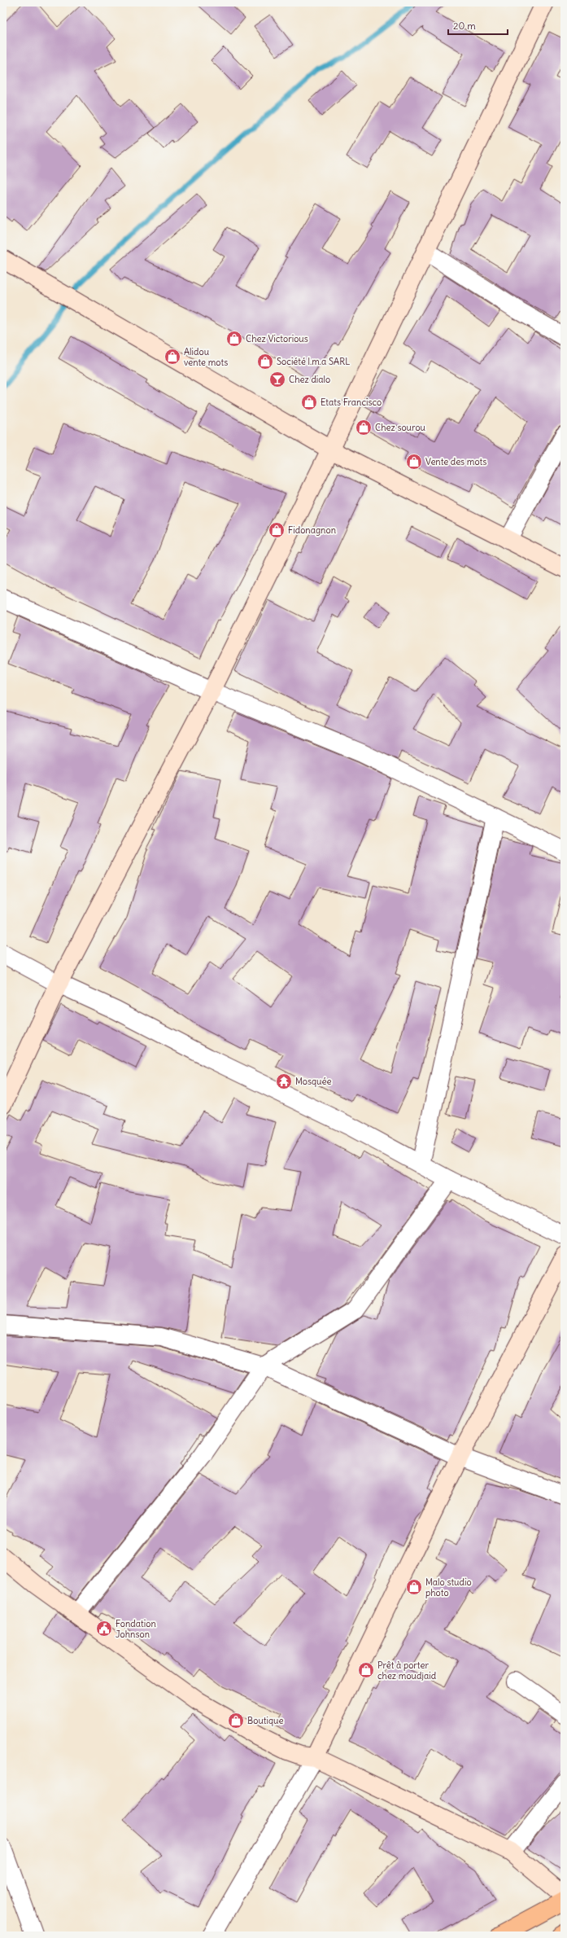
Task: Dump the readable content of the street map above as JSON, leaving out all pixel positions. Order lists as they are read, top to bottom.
{
  "places": {
    "shop": [
      "Chez Victorious",
      "Alidou vente mots",
      "Société l.m.a SARL",
      "Etats Francisco",
      "Chez sourou",
      "Vente des mots",
      "Fidonagnon",
      "Malo studio photo",
      "Prêt à porter chez moudjaid",
      "Boutique"
    ],
    "bar": ["Chez dialo"],
    "temple": ["Mosquée"],
    "public building": ["Fondation Johnson"]
  },
  "scale_bar": "20 m"
}
